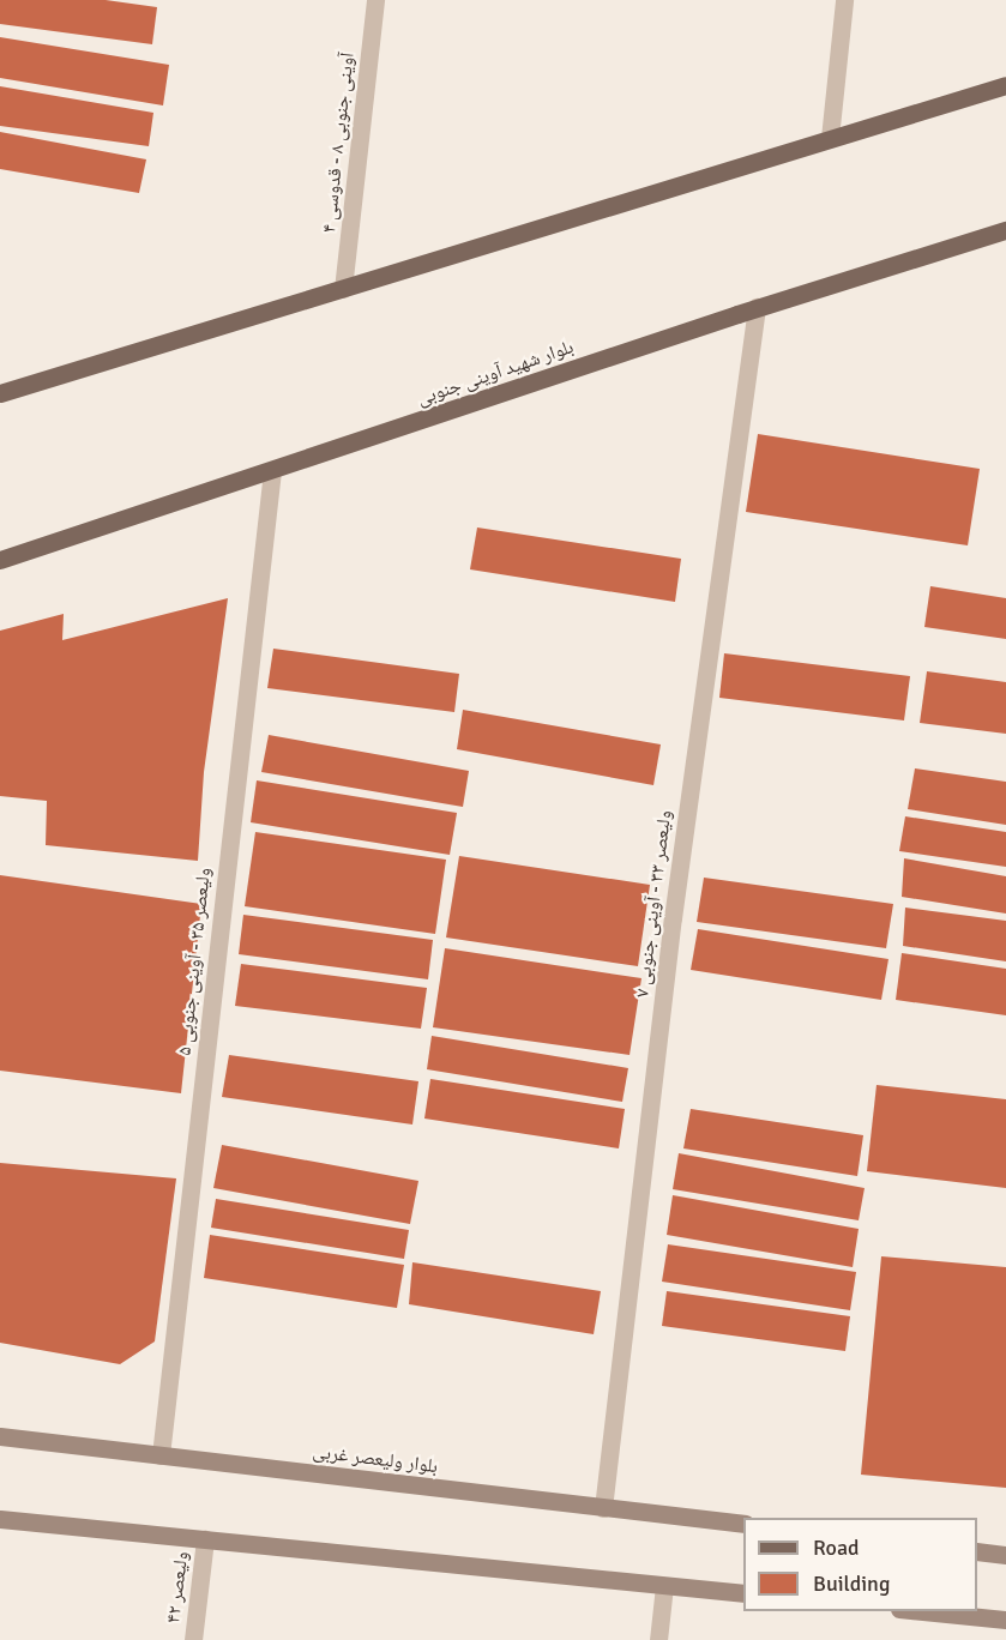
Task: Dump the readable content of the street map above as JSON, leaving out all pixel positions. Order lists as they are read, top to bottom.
{
  "streets": {
    "main road": ["بلوار شهید آوینی جنوبی", "بلوار ولیعصر غربی"],
    "street": [
      "آوینی جنوبی ۸ - قدوسی ۴",
      "ولیعصر ۳۳ - آوینی جنوبی ۷",
      "ولیعصر ۳۵ - آوینی جنوبی ۵",
      "ولیعصر ۴۲"
    ]
  },
  "crossings": [
    ["بلوار شهید آوینی جنوبی", "ولیعصر ۳۳ - آوینی جنوبی ۷"],
    ["بلوار شهید آوینی جنوبی", "ولیعصر ۳۵ - آوینی جنوبی ۵"],
    ["ولیعصر ۳۳ - آوینی جنوبی ۷", "بلوار ولیعصر غربی"],
    ["ولیعصر ۳۵ - آوینی جنوبی ۵", "بلوار ولیعصر غربی"]
  ],
  "legend": ["Road", "Building"]
}
